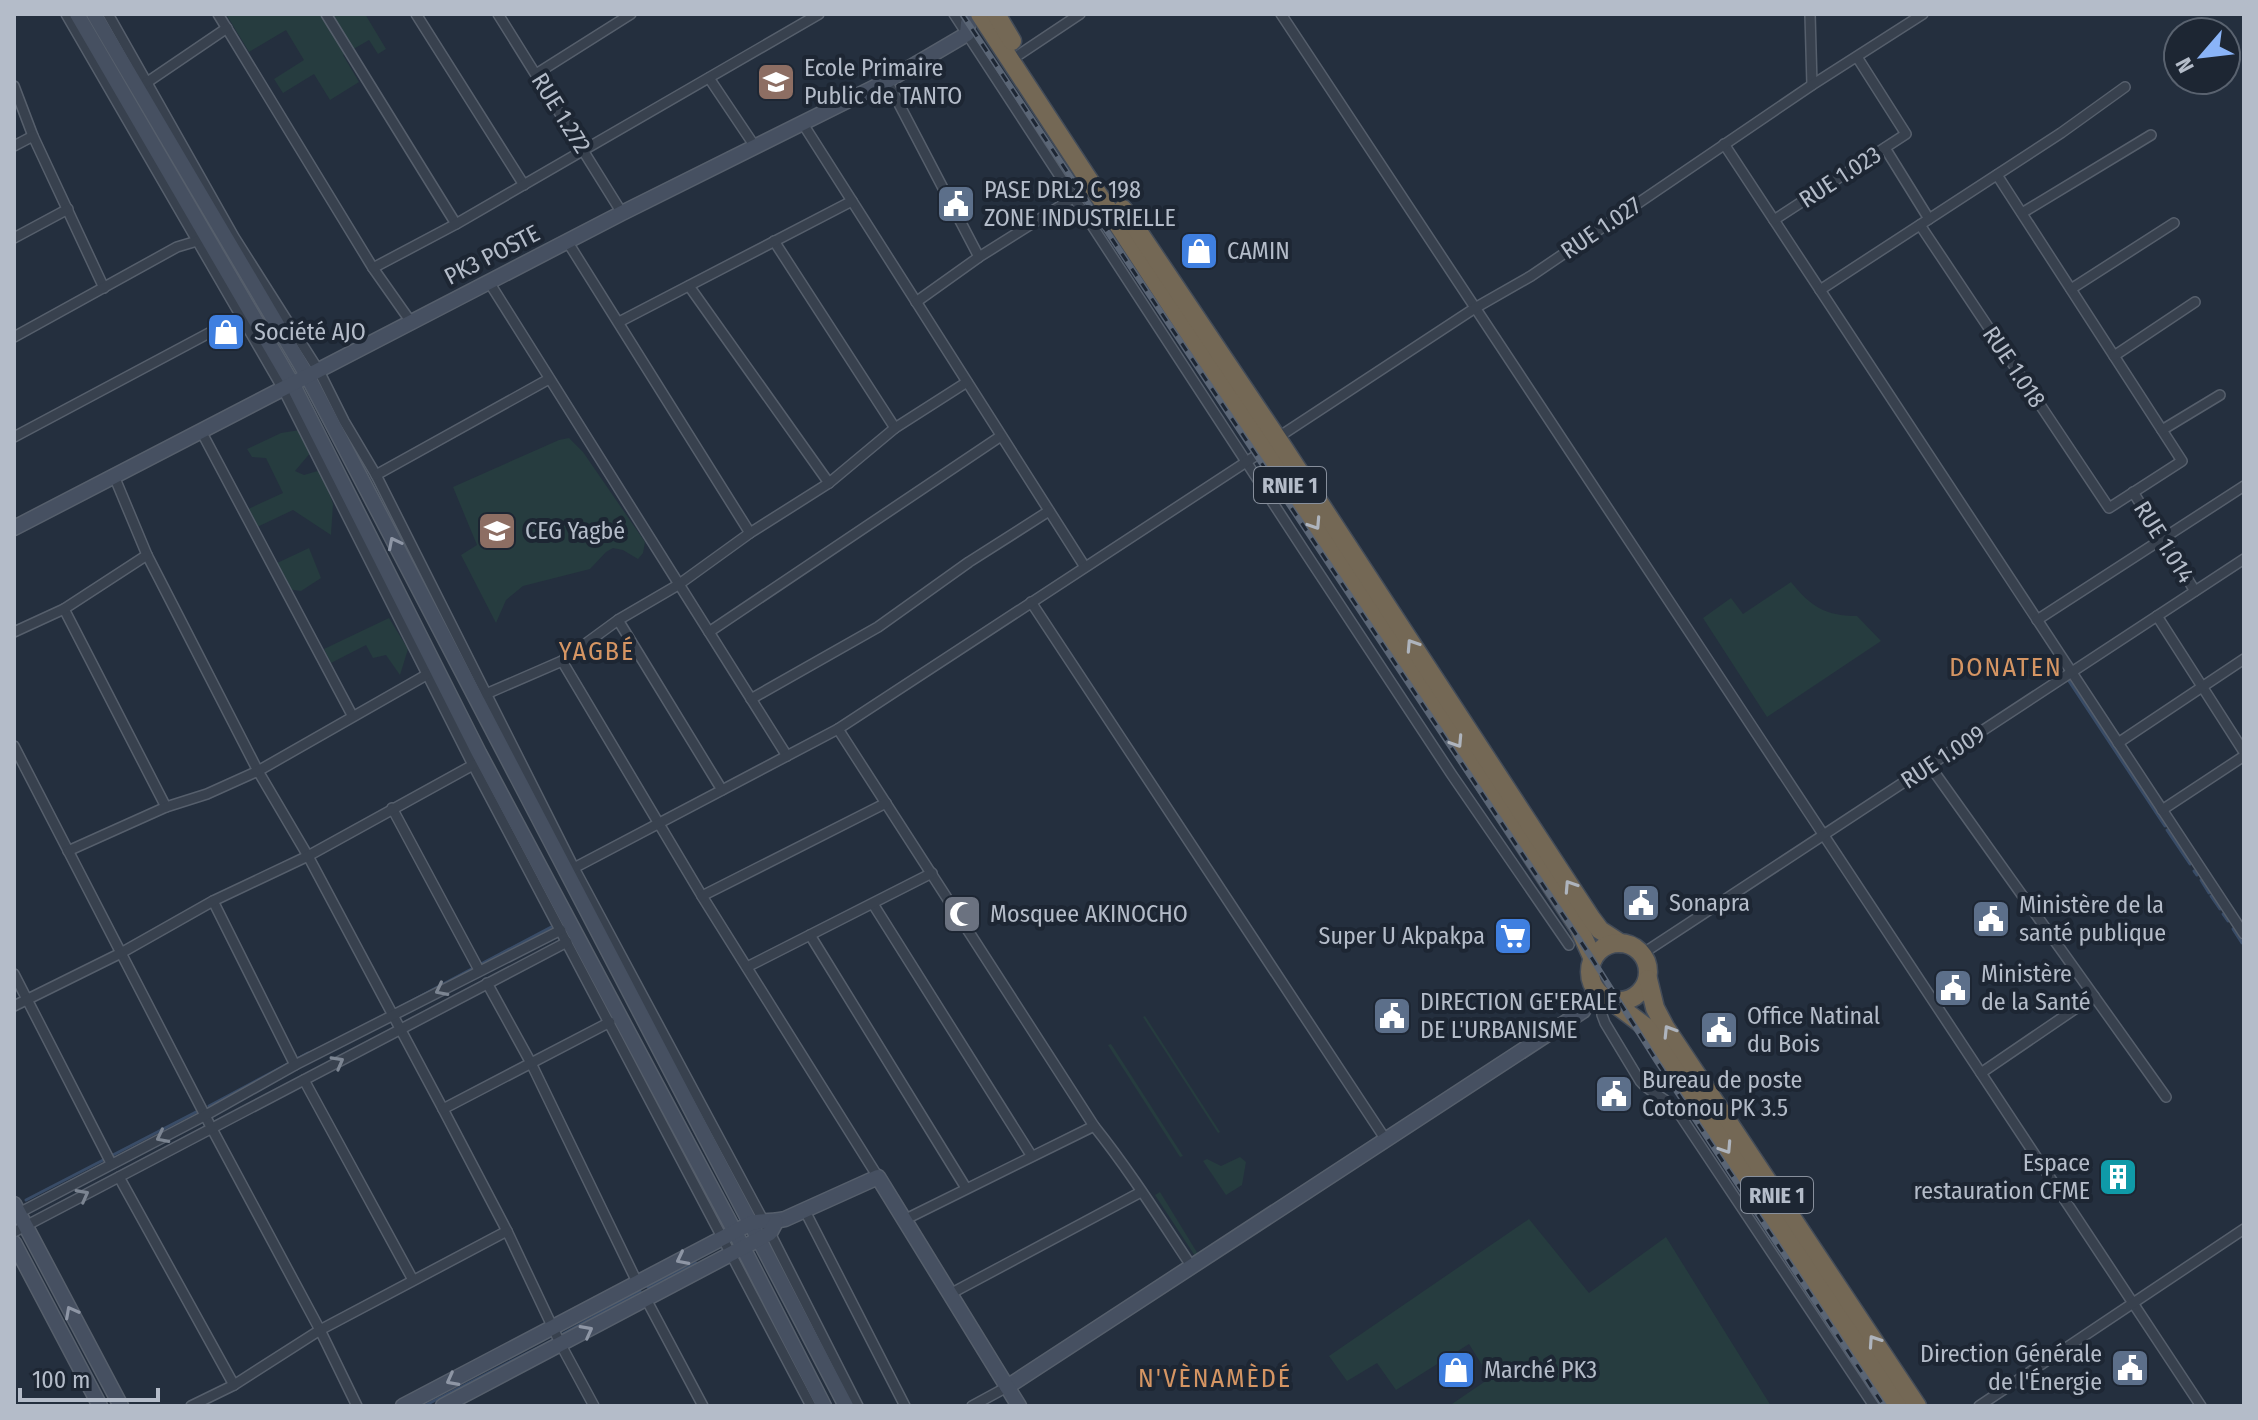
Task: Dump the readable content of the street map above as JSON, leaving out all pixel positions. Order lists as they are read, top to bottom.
{
  "streets": {
    "highway": ["RNIE 1"],
    "street": [
      "RUE 1.272",
      "RUE 1.023",
      "RUE 1.027",
      "PK3 POSTE",
      "RUE 1.018",
      "RUE 1.014",
      "RUE 1.009"
    ]
  },
  "crossings": [
    ["RUE 1.272", "PK3 POSTE"],
    ["RUE 1.023", "RUE 1.027"],
    ["RUE 1.027", "RNIE 1"],
    ["PK3 POSTE", "RNIE 1"],
    ["RUE 1.018", "RUE 1.014"],
    ["RNIE 1", "RUE 1.009"],
    ["RUE 1.014", "RUE 1.009"]
  ],
  "districts": ["YAGBÉ", "DONATEN", "N'VÈNAMÈDÉ"],
  "places": {
    "school or university": ["Ecole Primaire Public de TANTO", "CEG Yagbé"],
    "public building": [
      "PASE DRL2 C 198 ZONE INDUSTRIELLE",
      "Sonapra",
      "Ministère de la santé publique",
      "Ministère de la Santé",
      "DIRECTION GE'ERALE DE L'URBANISME",
      "Office Natinal du Bois",
      "Bureau de poste Cotonou PK 3.5",
      "Direction Générale de l'Énergie"
    ],
    "shop": ["CAMIN", "Société AJO", "Marché PK3"],
    "mosque": ["Mosquee AKINOCHO"],
    "supermarket": ["Super U Akpakpa"],
    "building": ["Espace restauration CFME"]
  },
  "scale_bar": "100 m",
  "north": "bottom left"
}
